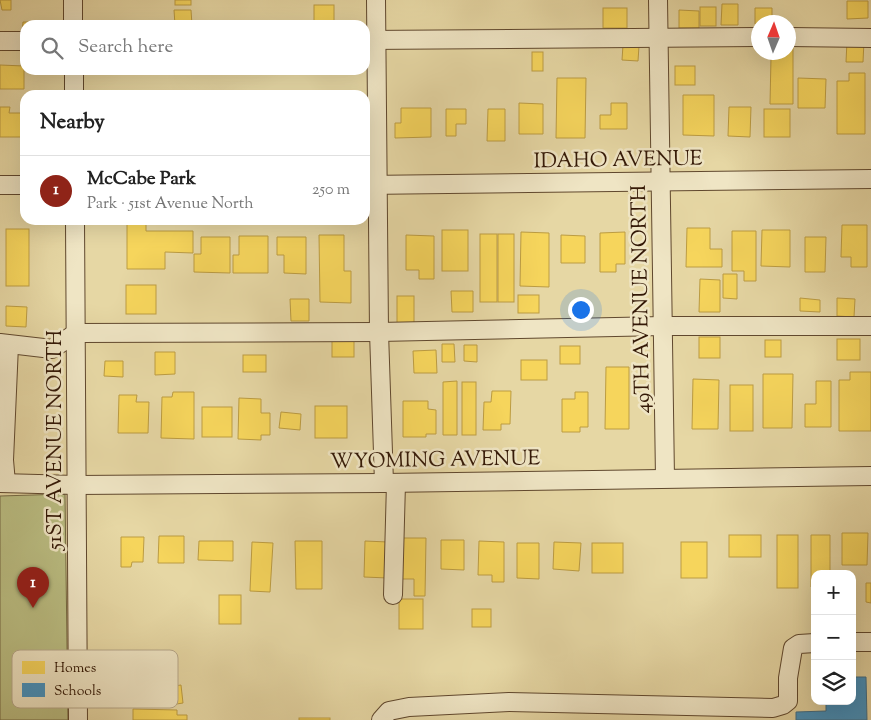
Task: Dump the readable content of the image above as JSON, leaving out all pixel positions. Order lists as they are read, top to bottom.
{
  "streets": {
    "street": [
      "IDAHO AVENUE",
      "49TH AVENUE NORTH",
      "51ST AVENUE NORTH",
      "WYOMING AVENUE"
    ]
  },
  "crossings": [
    ["IDAHO AVENUE", "49TH AVENUE NORTH"],
    ["49TH AVENUE NORTH", "WYOMING AVENUE"],
    ["51ST AVENUE NORTH", "WYOMING AVENUE"]
  ],
  "legend": ["Homes", "Schools"],
  "north": "top",
  "page": {
    "search": "Search here",
    "heading": "Nearby",
    "list": [
      {
        "mark": "1",
        "name": "McCabe Park",
        "note": "Park · 51st Avenue North",
        "value": "250 m"
      }
    ],
    "pins": "1",
    "map_buttons": ["+", "−"]
  }
}
